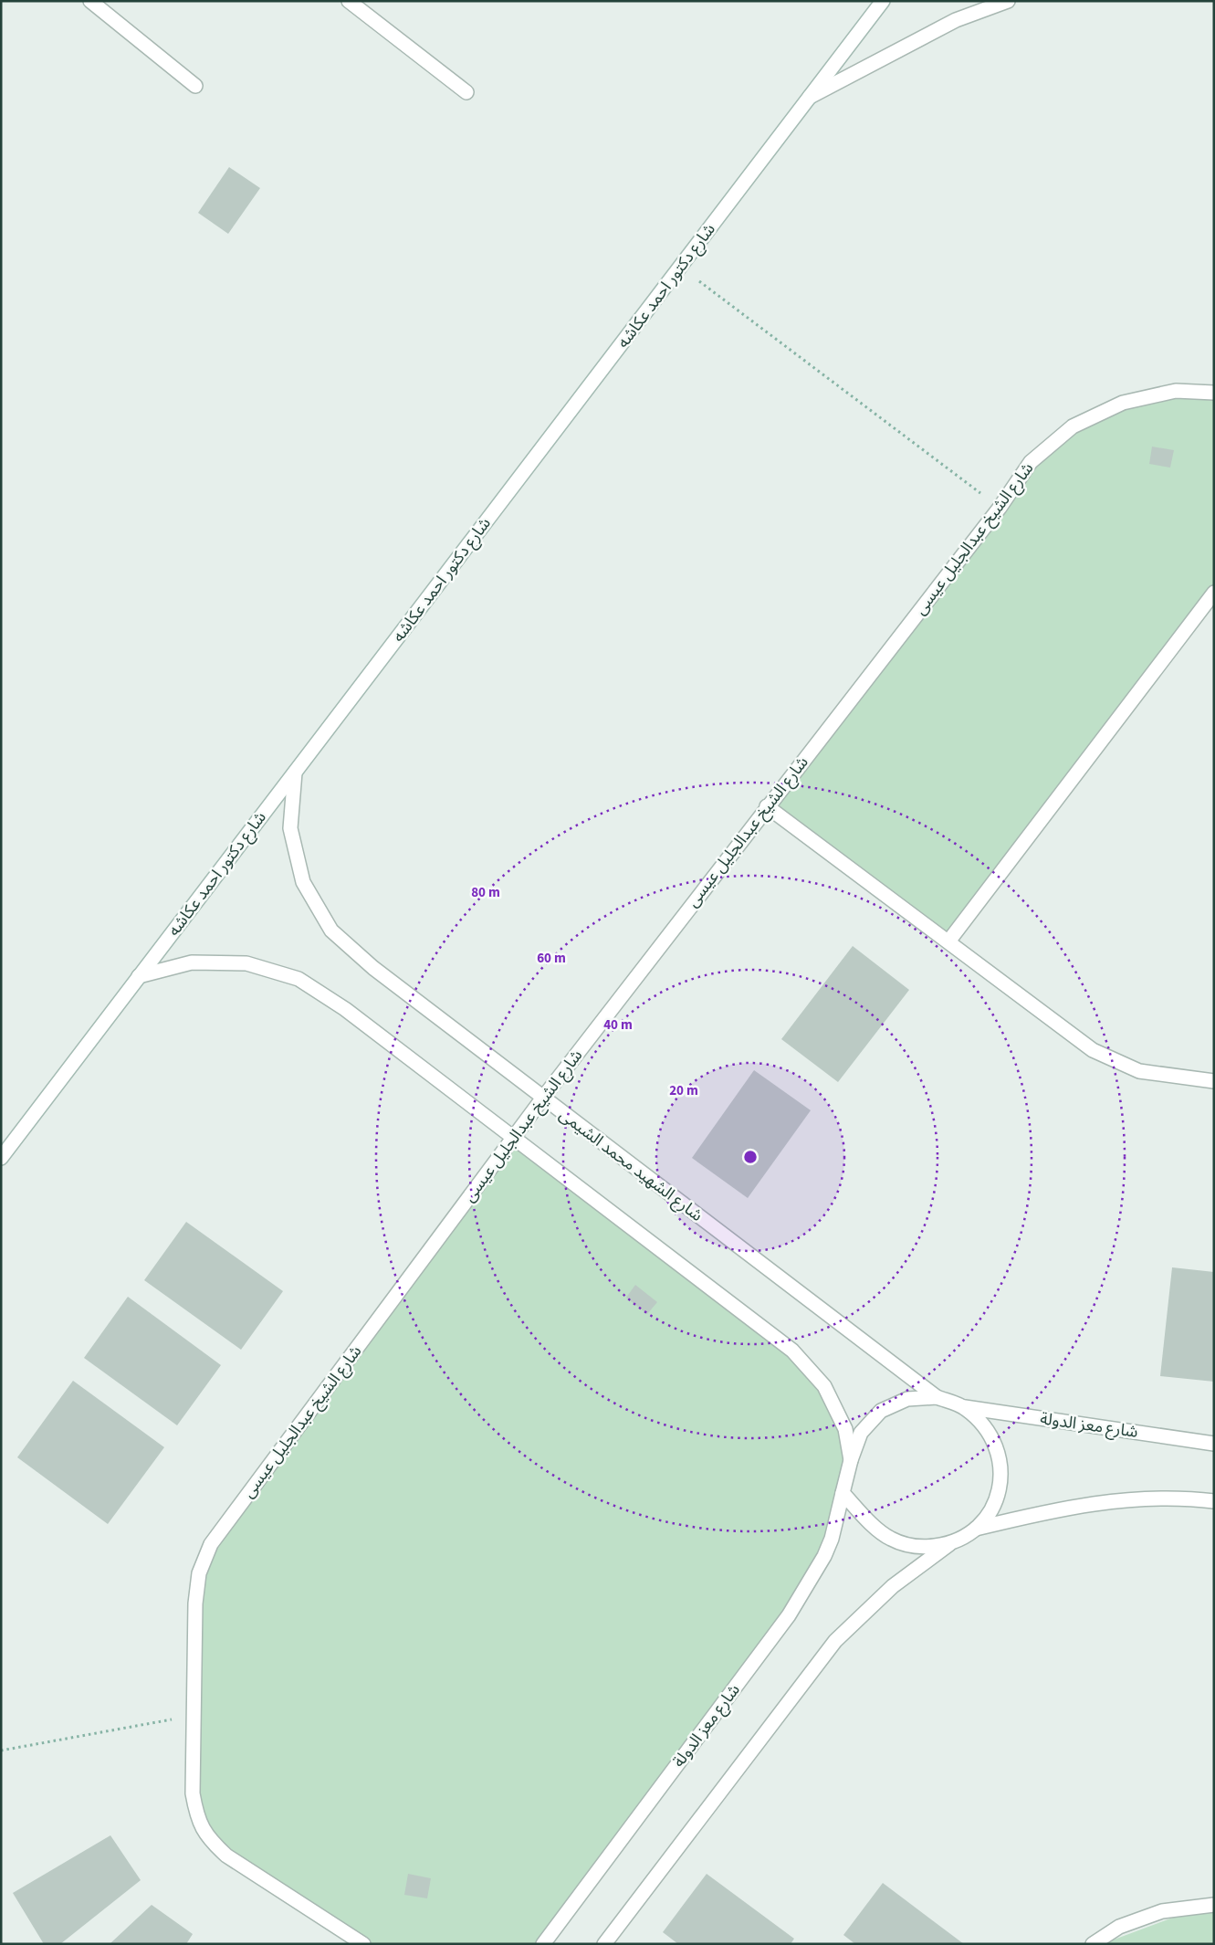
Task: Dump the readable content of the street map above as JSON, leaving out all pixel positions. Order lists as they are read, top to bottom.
{
  "streets": {
    "street": [
      "شارع دكتور احمد عكاشه",
      "شارع الشيخ عبدالجليل عيسى",
      "شارع الشهيد محمد الشيمى",
      "شارع معز الدولة"
    ]
  },
  "crossings": [
    ["شارع دكتور احمد عكاشه", "شارع الشهيد محمد الشيمى"],
    ["شارع الشيخ عبدالجليل عيسى", "شارع الشهيد محمد الشيمى"],
    ["شارع الشهيد محمد الشيمى", "شارع معز الدولة"]
  ],
  "rings": [
    "80 m",
    "60 m",
    "40 m",
    "20 m"
  ]
}
